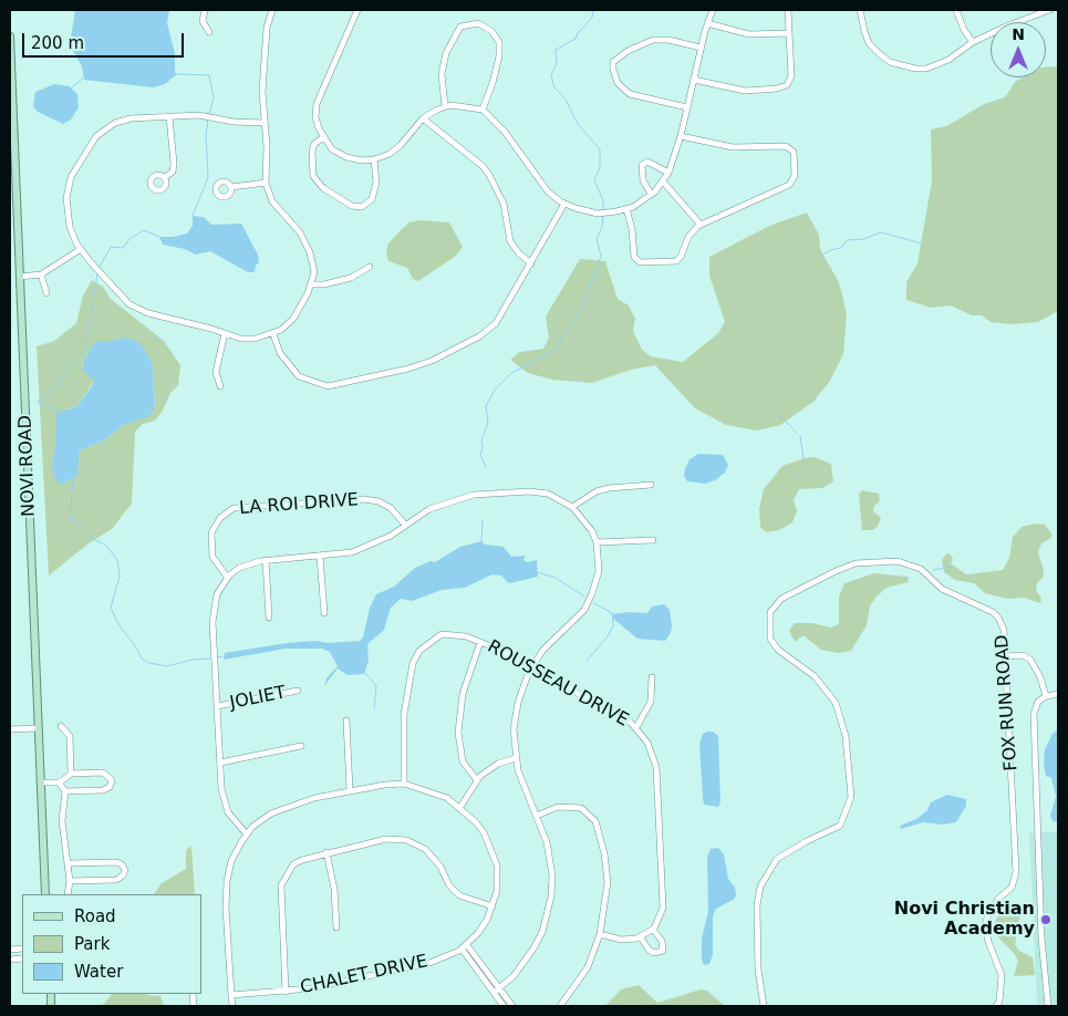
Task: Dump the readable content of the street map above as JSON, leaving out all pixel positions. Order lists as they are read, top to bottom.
{
  "streets": {
    "main road": ["NOVI ROAD"],
    "street": [
      "LA ROI DRIVE",
      "ROUSSEAU DRIVE",
      "JOLIET",
      "FOX RUN ROAD",
      "CHALET DRIVE"
    ]
  },
  "places": ["Novi Christian Academy"],
  "legend": ["Road", "Park", "Water"],
  "scale_bar": "200 m",
  "north": "top"
}
